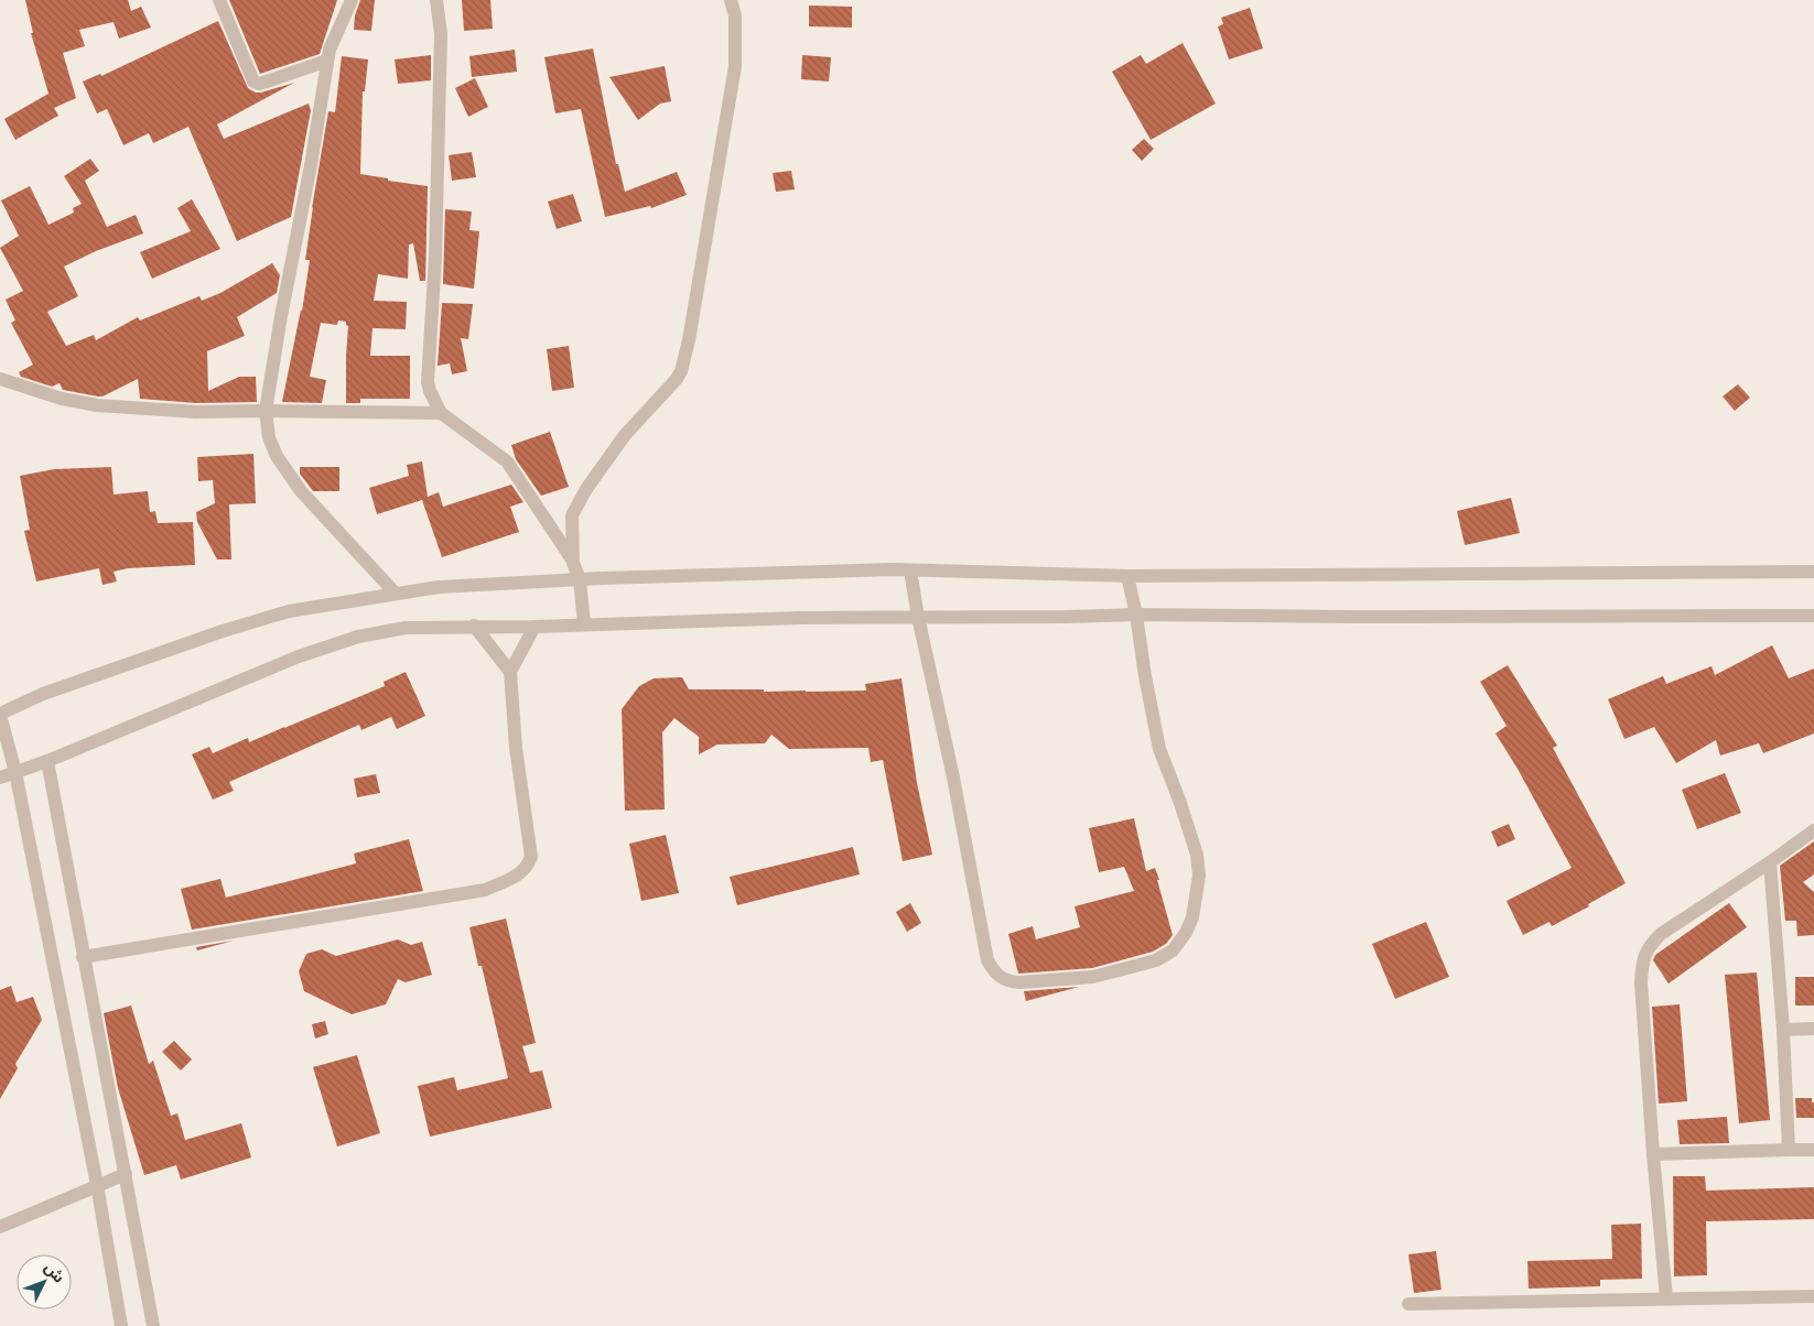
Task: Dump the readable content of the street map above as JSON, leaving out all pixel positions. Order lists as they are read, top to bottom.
{
  "north": "top right"
}
